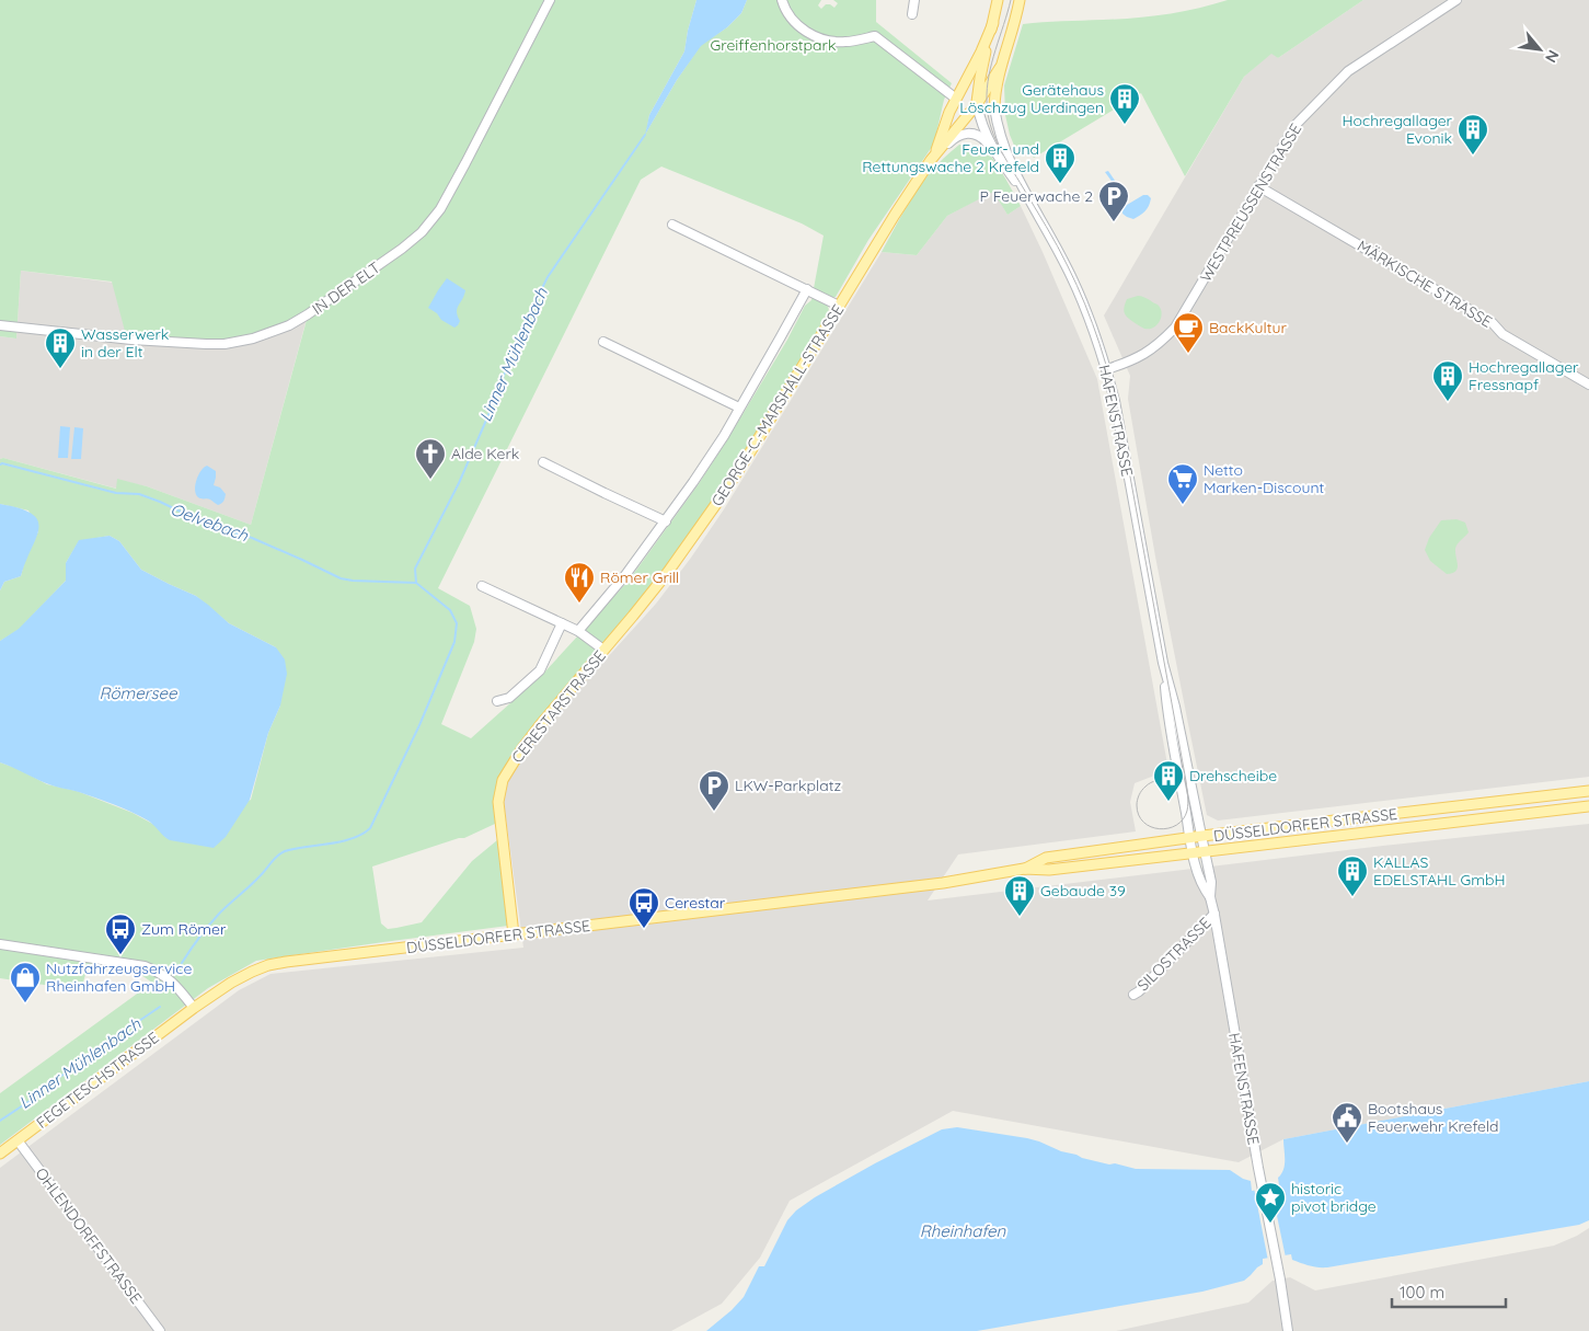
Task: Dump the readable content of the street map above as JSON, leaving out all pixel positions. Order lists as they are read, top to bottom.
{
  "streets": {
    "main road": [
      "GEORGE-C.-MARSHALL-STRASSE",
      "HAFENSTRASSE",
      "CERESTARSTRASSE",
      "DÜSSELDORFER STRASSE",
      "FEGETESCHSTRASSE"
    ],
    "street": [
      "WESTPREUSSENSTRASSE",
      "MÄRKISCHE STRASSE",
      "IN DER ELT",
      "SILOSTRASSE",
      "OHLENDORFFSTRASSE"
    ]
  },
  "crossings": [
    ["WESTPREUSSENSTRASSE", "MÄRKISCHE STRASSE"],
    ["WESTPREUSSENSTRASSE", "HAFENSTRASSE"],
    ["GEORGE-C.-MARSHALL-STRASSE", "HAFENSTRASSE"],
    ["GEORGE-C.-MARSHALL-STRASSE", "CERESTARSTRASSE"],
    ["HAFENSTRASSE", "DÜSSELDORFER STRASSE"],
    ["HAFENSTRASSE", "SILOSTRASSE"],
    ["CERESTARSTRASSE", "DÜSSELDORFER STRASSE"],
    ["DÜSSELDORFER STRASSE", "FEGETESCHSTRASSE"],
    ["FEGETESCHSTRASSE", "OHLENDORFFSTRASSE"]
  ],
  "water": [
    "Linner Mühlenbach",
    "Oelvebach",
    "Römersee",
    "Rheinhafen"
  ],
  "parks": ["Greiffenhorstpark"],
  "places": {
    "building": [
      "Gerätehaus Löschzug Uerdingen",
      "Hochregallager Evonik",
      "Feuer- und Rettungswache 2 Krefeld",
      "Wasserwerk in der Elt",
      "Hochregallager Fressnapf",
      "Drehscheibe",
      "KALLAS EDELSTAHL GmbH",
      "Gebaude 39"
    ],
    "parking": ["P Feuerwache 2", "LKW-Parkplatz"],
    "cafe": ["BackKultur"],
    "church": ["Alde Kerk"],
    "supermarket": ["Netto Marken-Discount"],
    "restaurant": ["Römer Grill"],
    "bus stop": ["Cerestar", "Zum Römer"],
    "shop": ["Nutzfahrzeugservice Rheinhafen GmbH"],
    "public building": ["Bootshaus Feuerwehr Krefeld"],
    "place": ["historic pivot bridge"]
  },
  "scale_bar": "100 m",
  "north": "bottom right"
}
